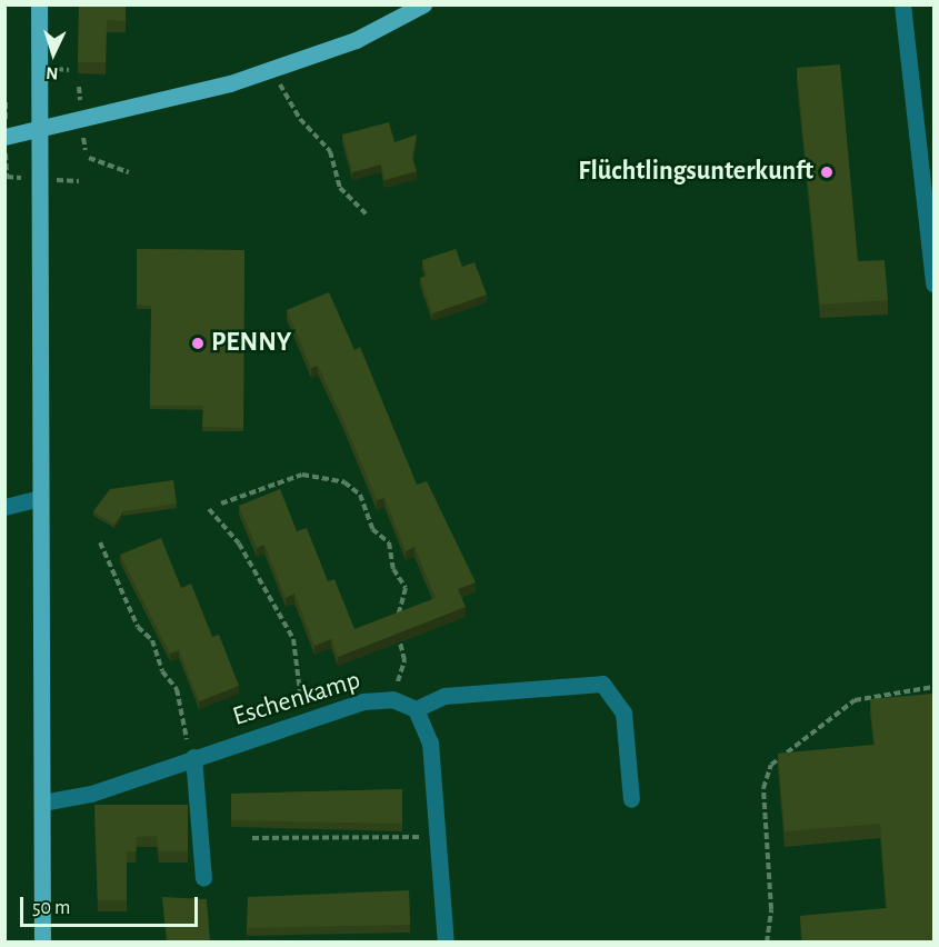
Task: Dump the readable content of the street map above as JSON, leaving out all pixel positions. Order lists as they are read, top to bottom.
{
  "streets": {
    "street": ["Eschenkamp"]
  },
  "places": ["Flüchtlingsunterkunft", "PENNY"],
  "scale_bar": "50 m",
  "north": "bottom"
}
